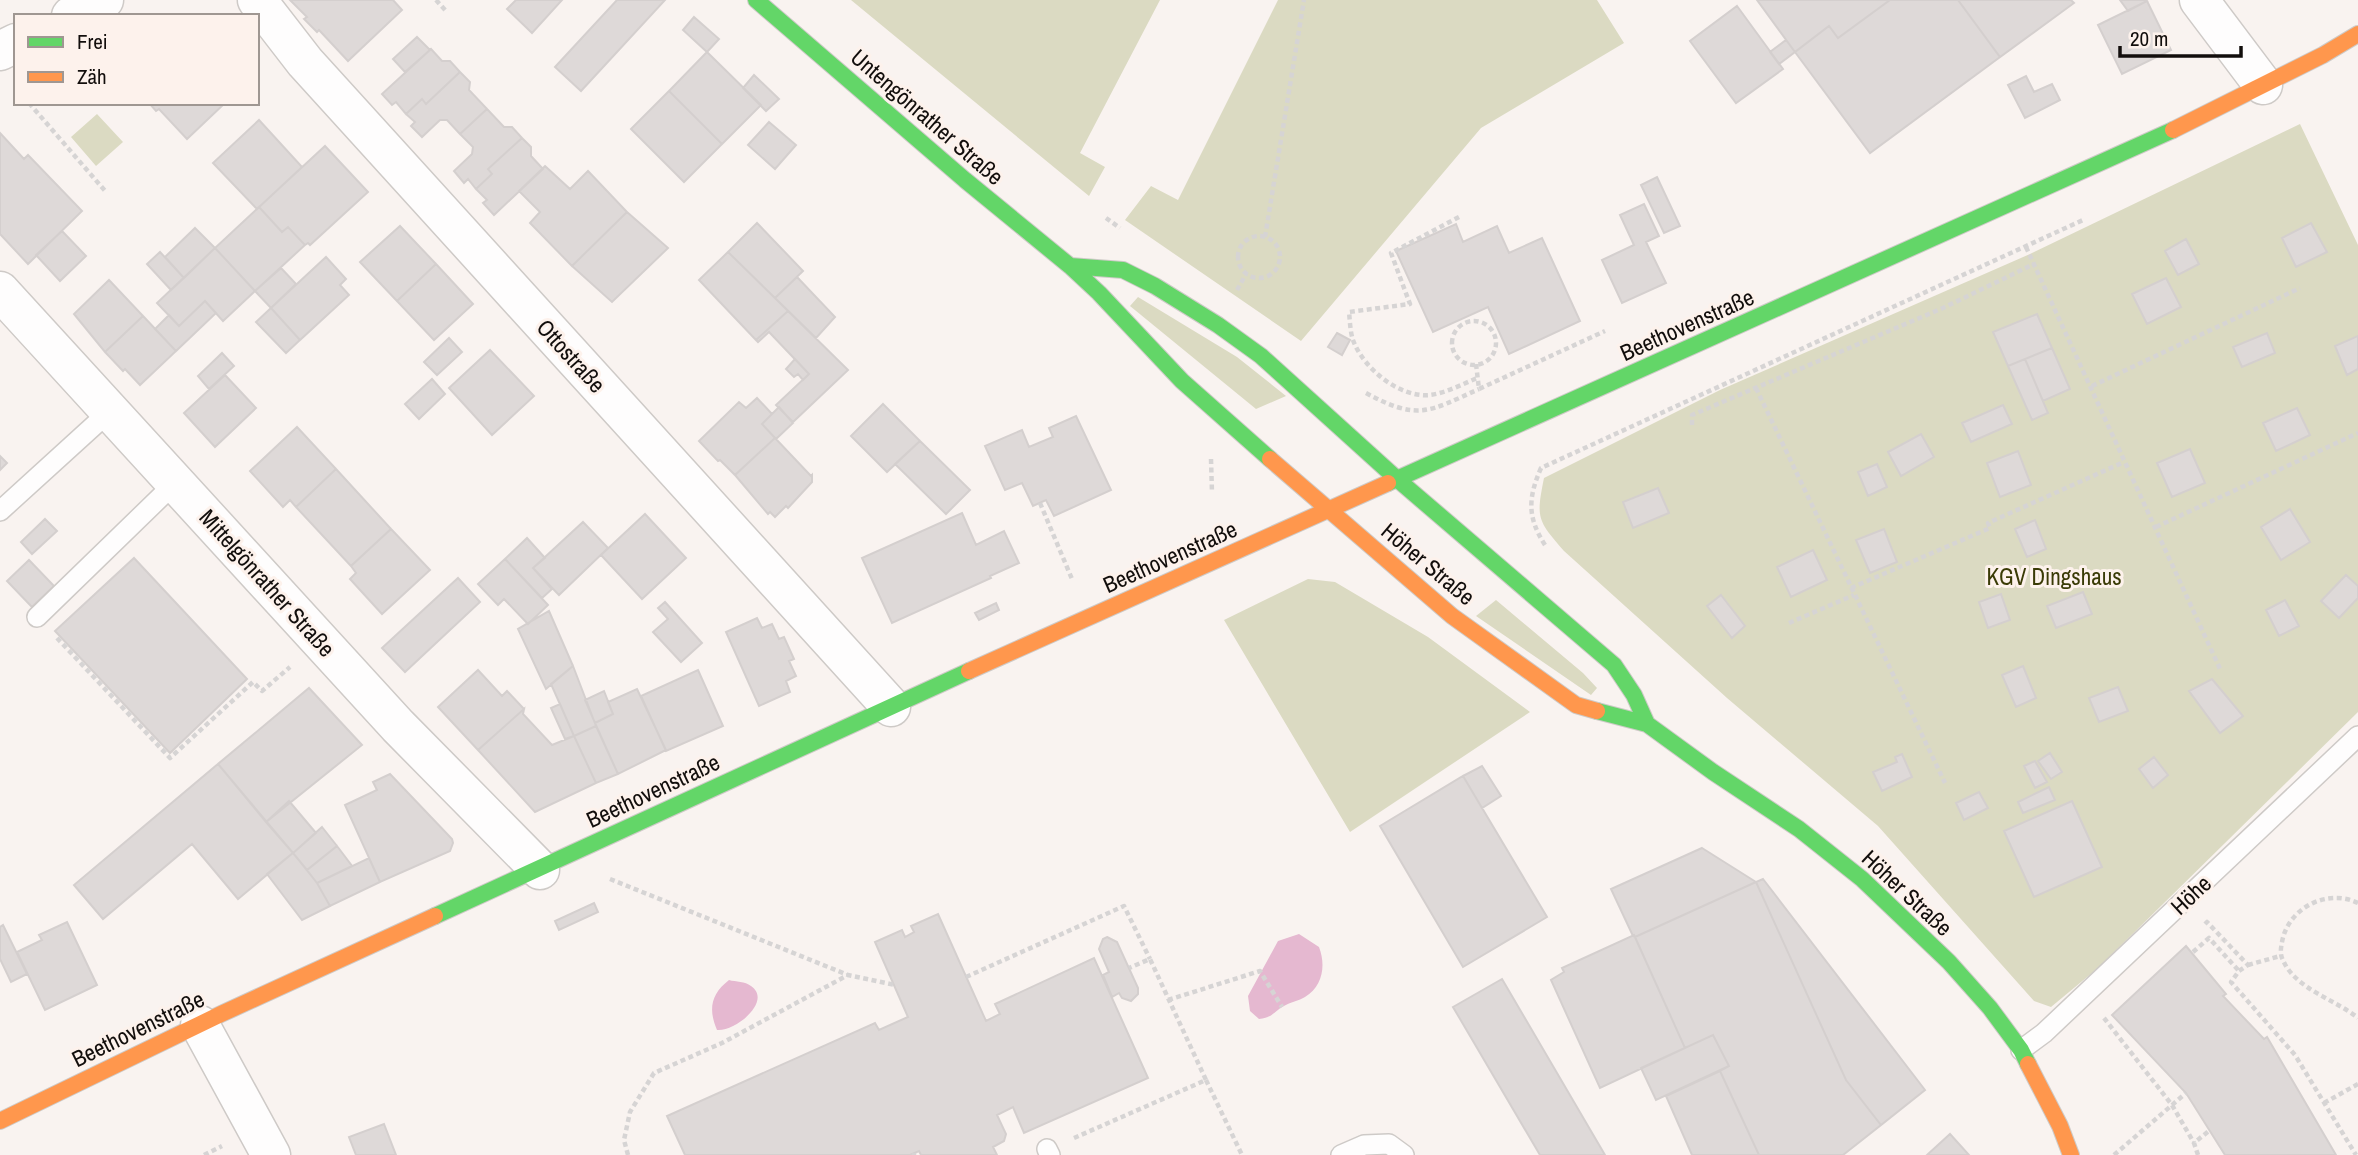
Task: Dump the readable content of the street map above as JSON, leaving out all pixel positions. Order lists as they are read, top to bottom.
{
  "streets": {
    "main road": ["Untengönrather Straße", "Beethovenstraße", "Höher Straße"],
    "street": ["Ottostraße", "Mittelgönrather Straße"],
    "lane": ["Höhe"]
  },
  "crossings": [
    ["Untengönrather Straße", "Beethovenstraße"],
    ["Untengönrather Straße", "Höher Straße"],
    ["Beethovenstraße", "Ottostraße"],
    ["Beethovenstraße", "Höher Straße"],
    ["Beethovenstraße", "Mittelgönrather Straße"],
    ["Höher Straße", "Höhe"]
  ],
  "parks": ["KGV Dingshaus"],
  "legend": ["Frei", "Zäh"],
  "scale_bar": "20 m"
}
